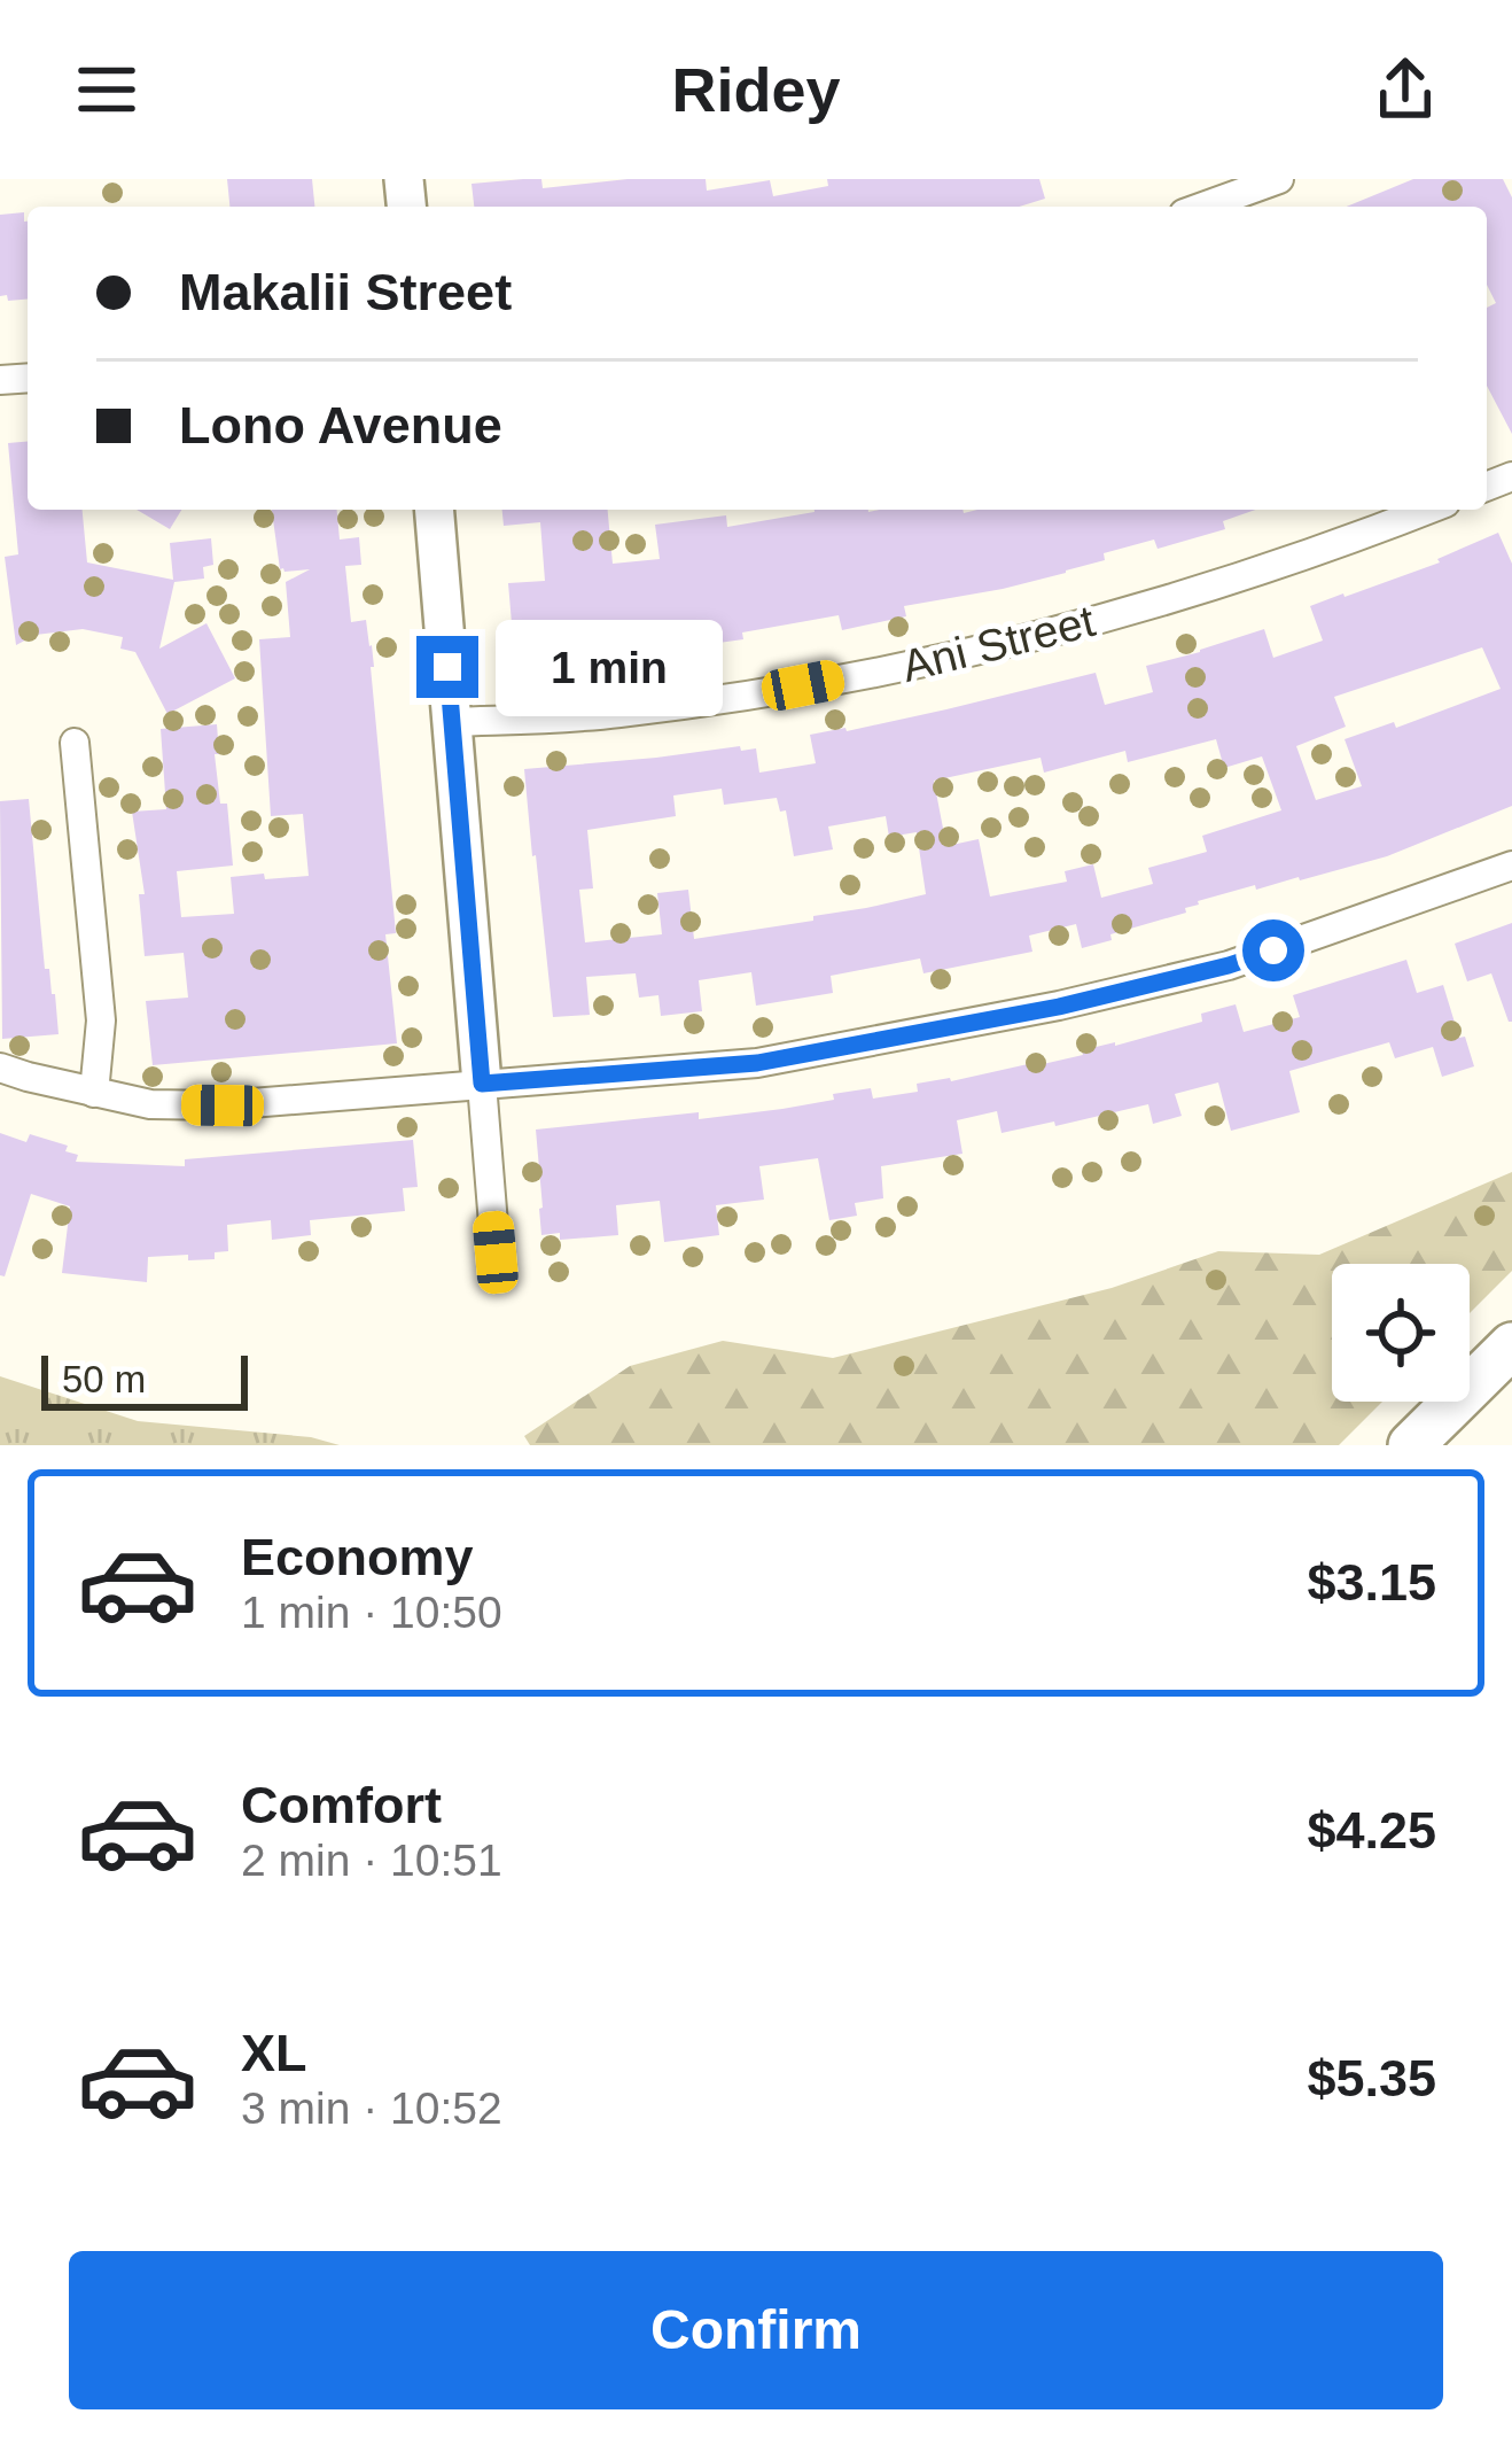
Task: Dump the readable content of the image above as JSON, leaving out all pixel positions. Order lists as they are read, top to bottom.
{
  "streets": {
    "street": ["Ani Street"]
  },
  "scale_bar": "50 m",
  "page": {
    "header": "Ridey",
    "banner": ["Makalii Street", "Lono Avenue"],
    "bubble": "1 min",
    "scale": "50 m",
    "list": [
      {
        "name": "Economy",
        "note": "1 min · 10:50",
        "value": "$3.15"
      },
      {
        "name": "Comfort",
        "note": "2 min · 10:51",
        "value": "$4.25"
      },
      {
        "name": "XL",
        "note": "3 min · 10:52",
        "value": "$5.35"
      }
    ],
    "buttons": "Confirm"
  }
}
